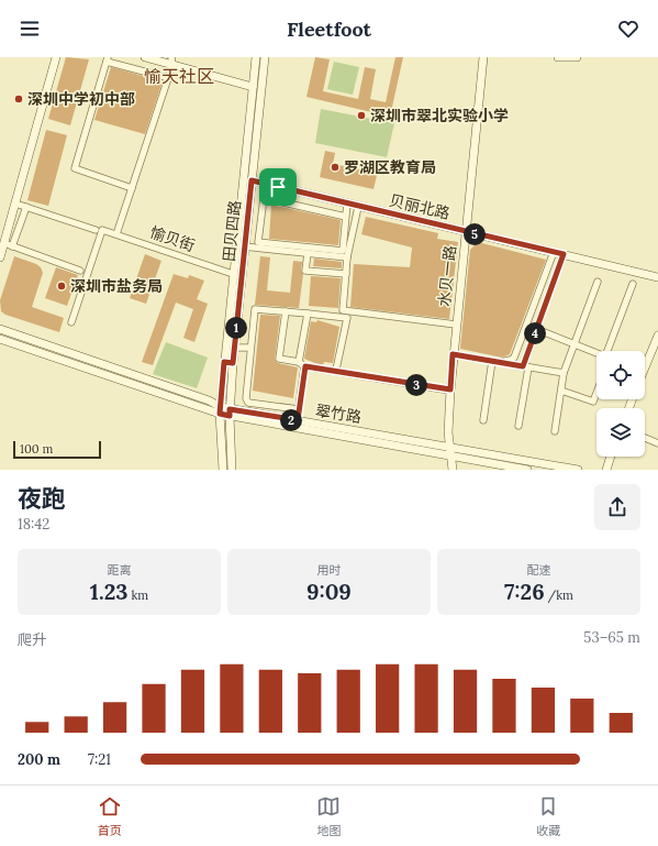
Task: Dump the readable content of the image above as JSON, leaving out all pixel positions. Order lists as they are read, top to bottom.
{
  "streets": {
    "main road": [
      "贝丽北路",
      "田贝四路",
      "水贝一路",
      "翠竹路"
    ],
    "street": ["愉贝街"]
  },
  "crossings": [
    ["贝丽北路", "田贝四路"],
    ["贝丽北路", "水贝一路"],
    ["田贝四路", "愉贝街"],
    ["田贝四路", "翠竹路"],
    ["水贝一路", "翠竹路"]
  ],
  "districts": ["愉天社区"],
  "places": [
    "深圳中学初中部",
    "深圳市翠北实验小学",
    "罗湖区教育局",
    "深圳市盐务局"
  ],
  "scale_bar": "100 m",
  "page": {
    "header": "Fleetfoot",
    "pins": [
      "5",
      "1",
      "4",
      "3",
      "2"
    ],
    "scale": "100 m",
    "heading": ["夜跑", "18:42"],
    "stats": [
      ["距离", "1.23 km"],
      ["用时", "9:09"],
      ["配速", "7:26 /km"]
    ],
    "chart": ["爬升", "53–65 m"],
    "list": [
      {
        "name": "200 m",
        "note": "7:21"
      }
    ],
    "tabs": ["首页", "地图", "收藏"]
  }
}
